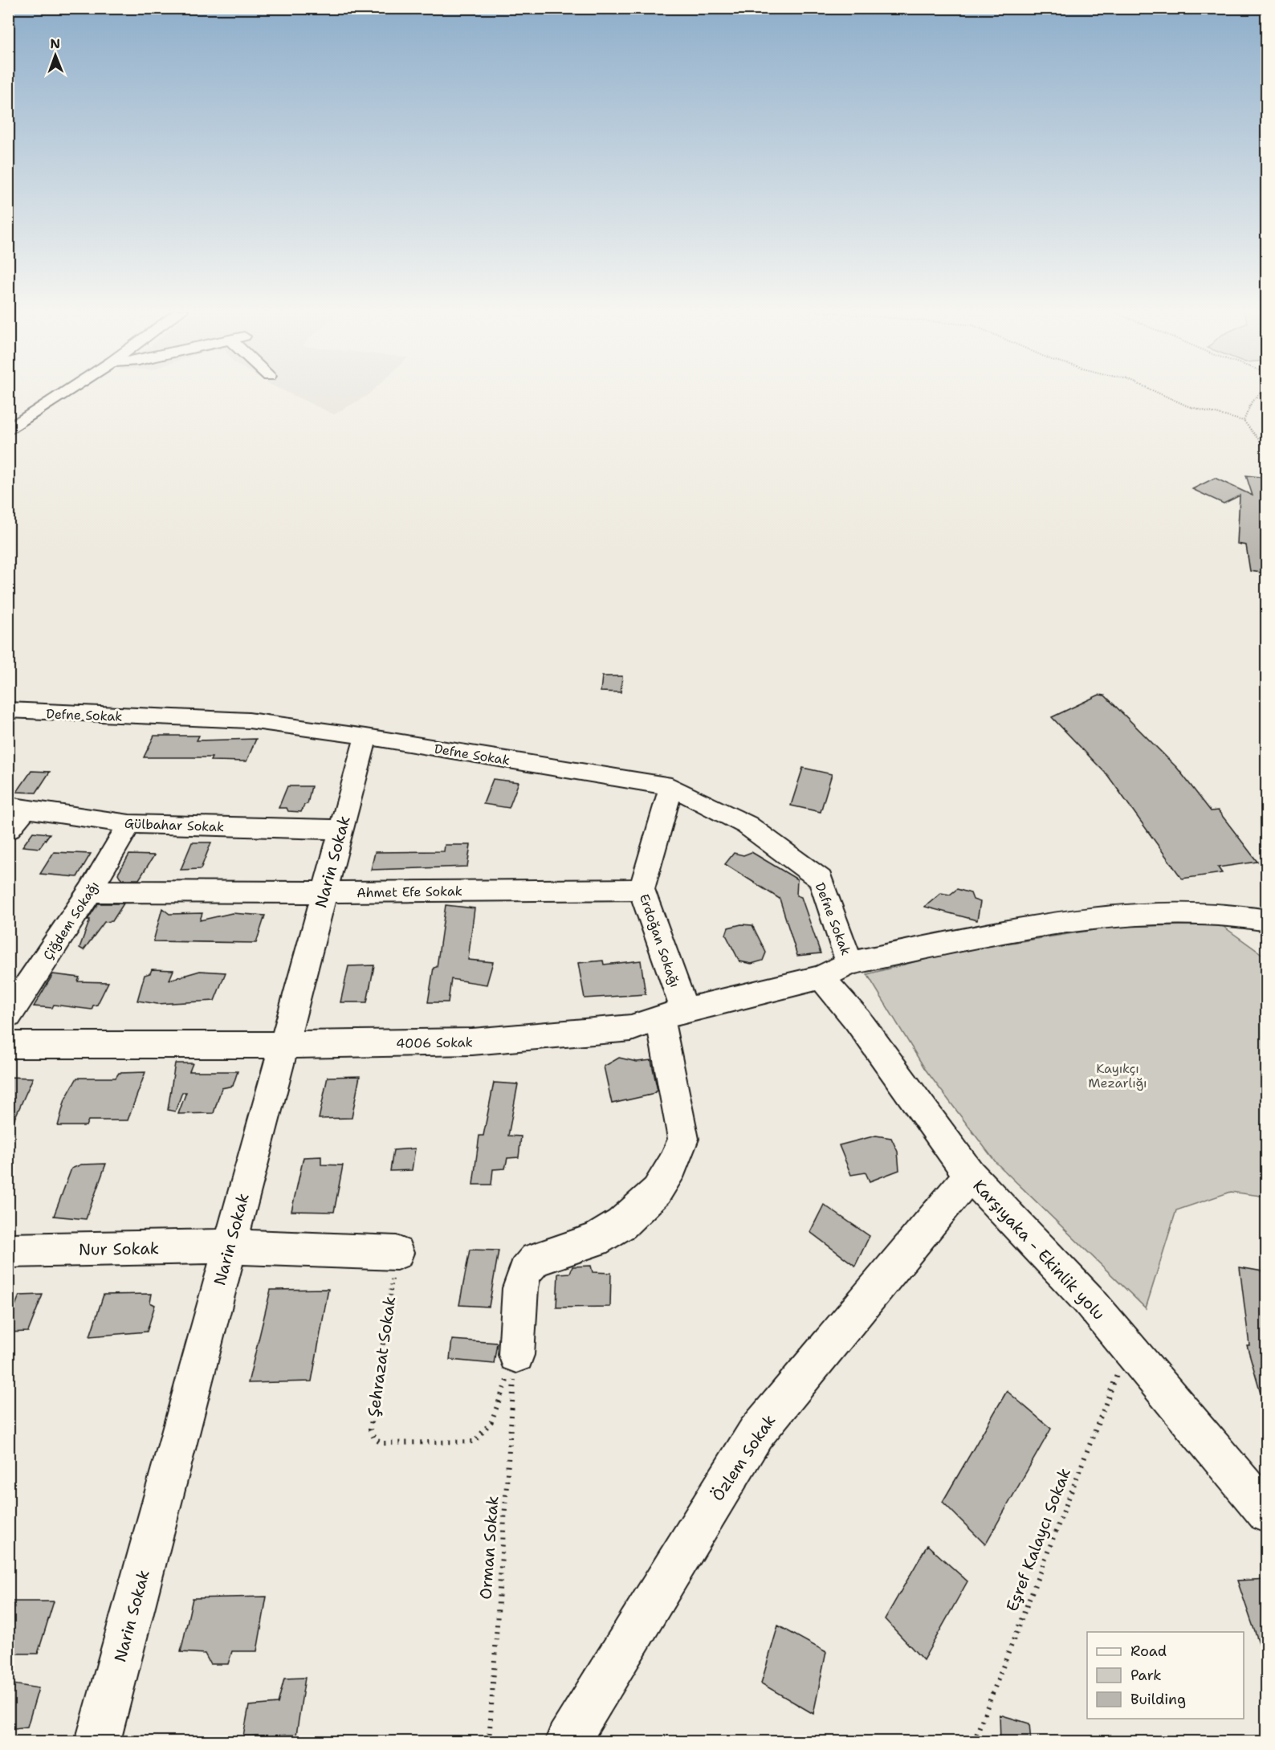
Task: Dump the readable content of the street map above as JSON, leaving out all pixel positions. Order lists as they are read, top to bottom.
{
  "streets": {
    "street": [
      "Defne Sokak",
      "Gülbahar Sokak",
      "Narin Sokak",
      "Ahmet Efe Sokak",
      "Çiğdem Sokağı",
      "Erdoğan Sokağı",
      "4006 Sokak",
      "Nur Sokak",
      "Karşıyaka - Ekinlik yolu",
      "Özlem Sokak"
    ],
    "path": ["Şehrazat Sokak", "Eşref Kalaycı Sokak", "Orman Sokak"]
  },
  "crossings": [
    ["Defne Sokak", "Narin Sokak"],
    ["Defne Sokak", "Erdoğan Sokağı"],
    ["Defne Sokak", "4006 Sokak"],
    ["Defne Sokak", "Karşıyaka - Ekinlik yolu"],
    ["Gülbahar Sokak", "Narin Sokak"],
    ["Gülbahar Sokak", "Çiğdem Sokağı"],
    ["Narin Sokak", "Ahmet Efe Sokak"],
    ["Narin Sokak", "4006 Sokak"],
    ["Narin Sokak", "Nur Sokak"],
    ["Ahmet Efe Sokak", "Çiğdem Sokağı"],
    ["Ahmet Efe Sokak", "Erdoğan Sokağı"],
    ["Erdoğan Sokağı", "4006 Sokak"],
    ["4006 Sokak", "Karşıyaka - Ekinlik yolu"],
    ["Karşıyaka - Ekinlik yolu", "Özlem Sokak"],
    ["Karşıyaka - Ekinlik yolu", "Eşref Kalaycı Sokak"],
    ["Şehrazat Sokak", "Orman Sokak"]
  ],
  "parks": ["Kayıkçı Mezarlığı"],
  "legend": ["Road", "Park", "Building"],
  "north": "top"
}
